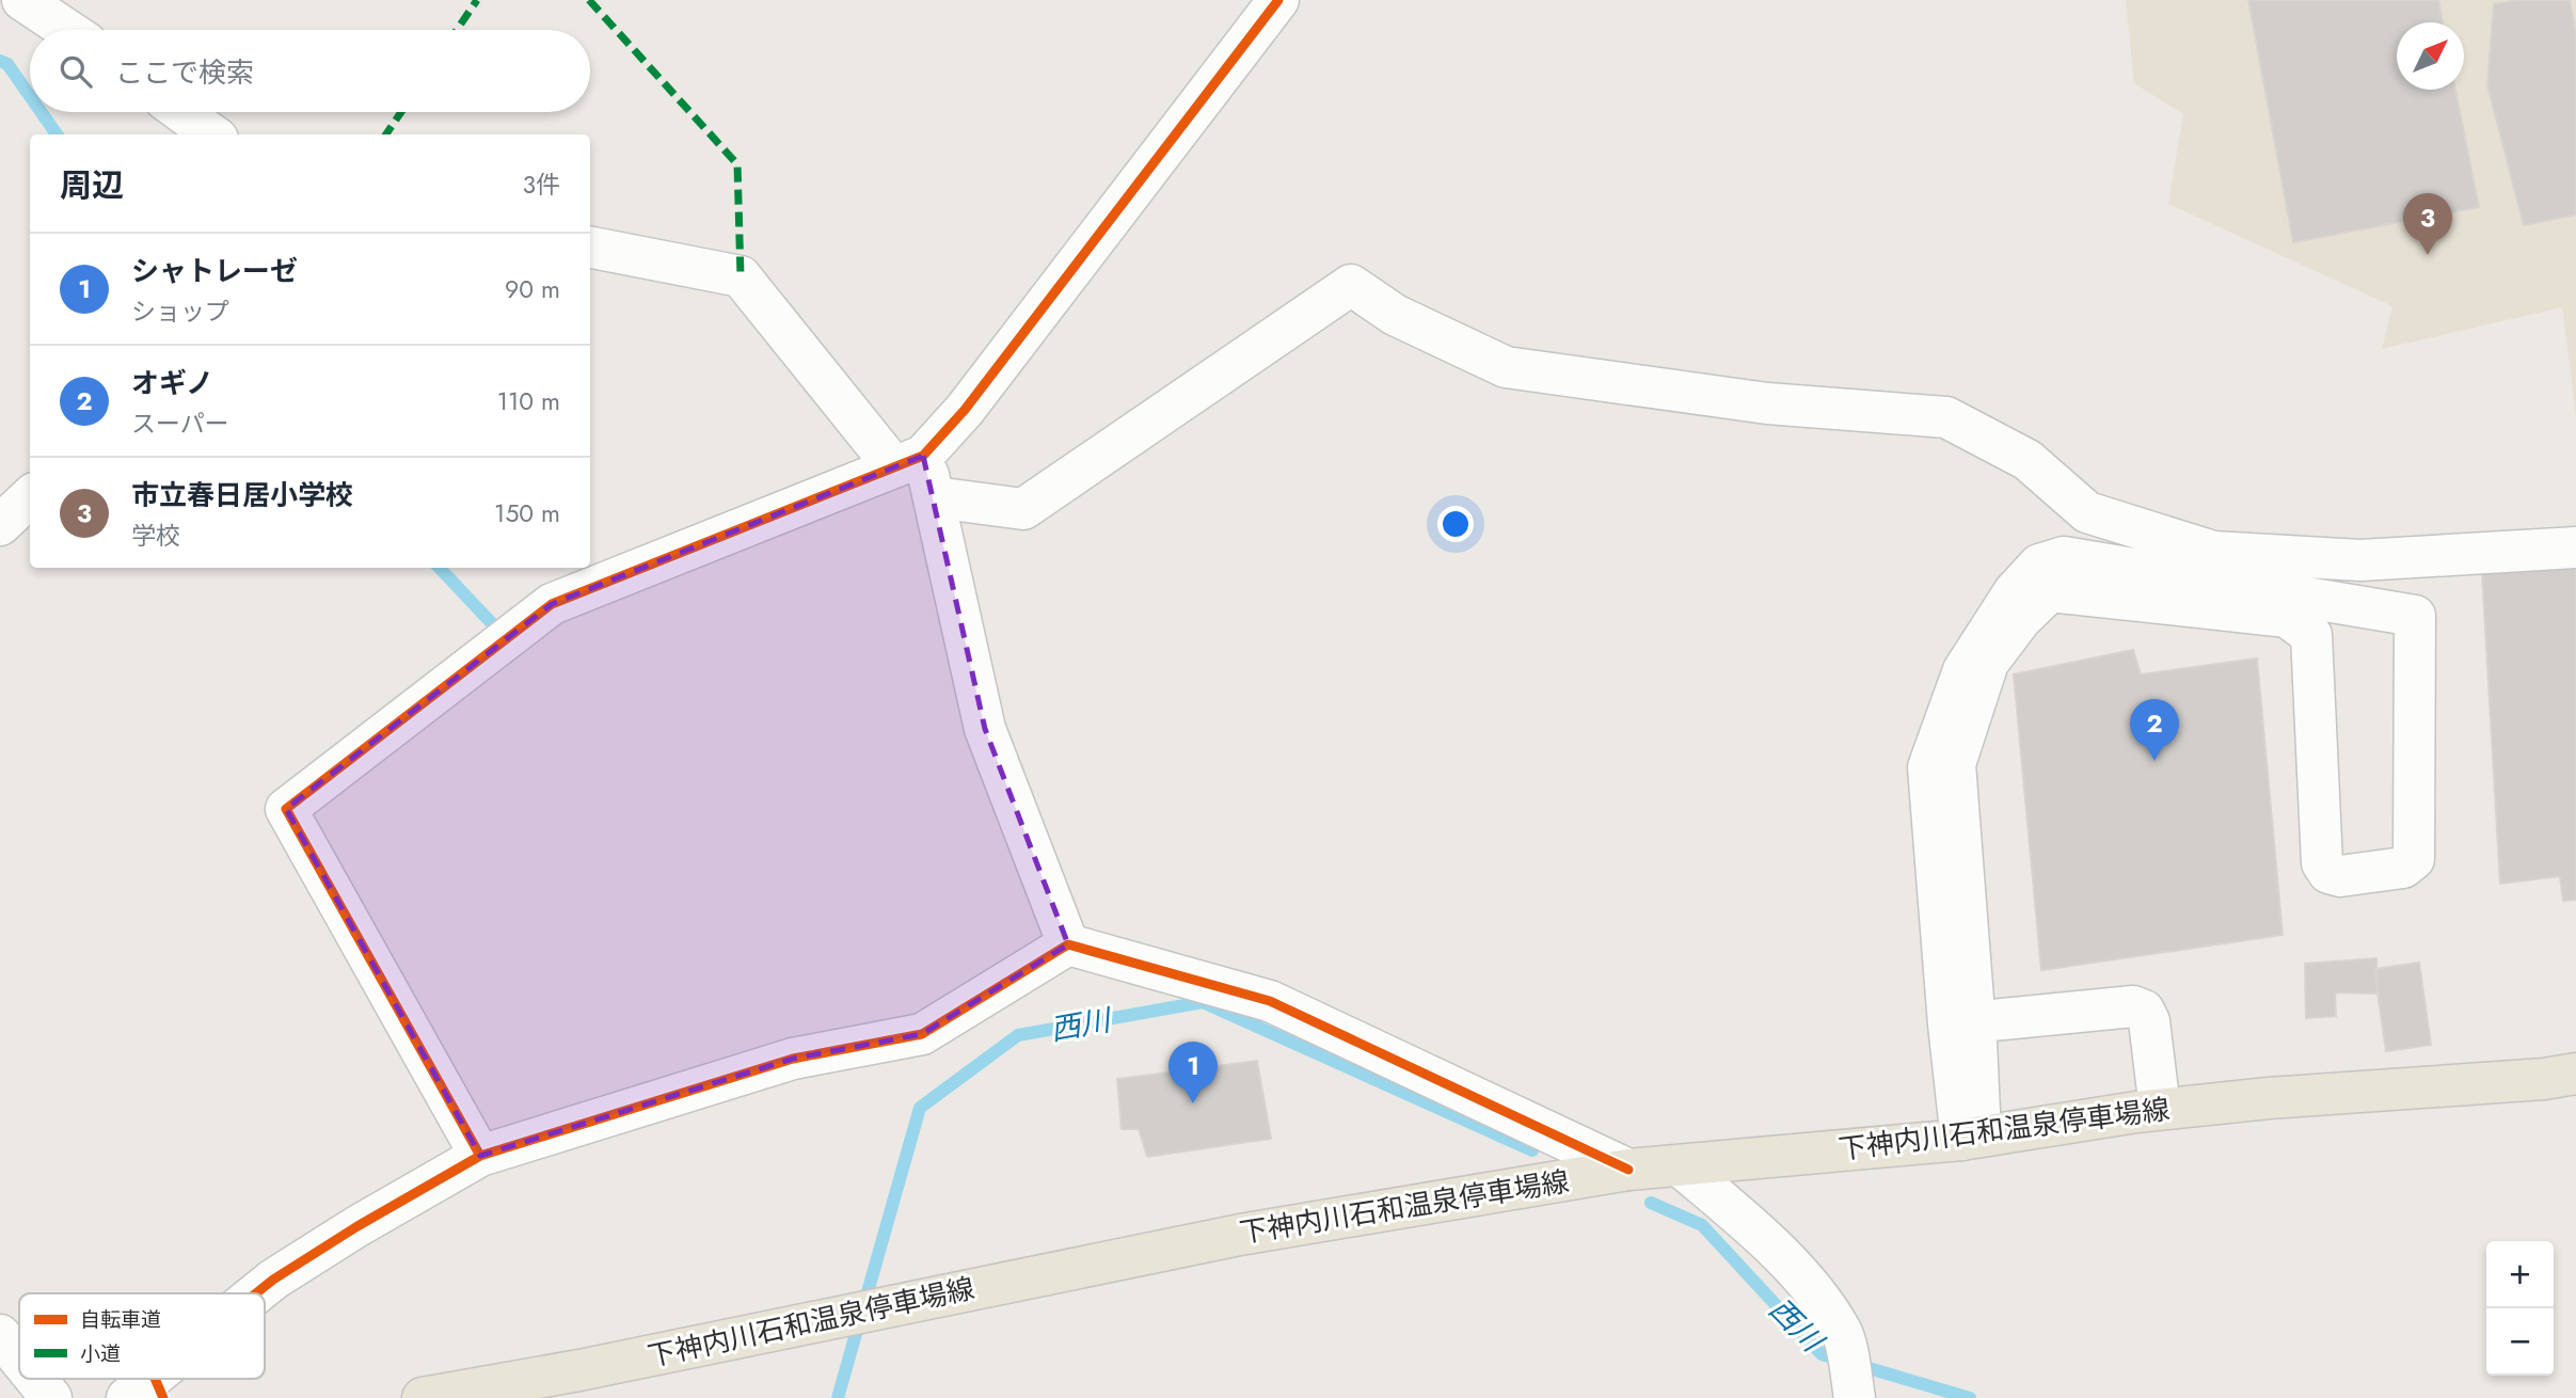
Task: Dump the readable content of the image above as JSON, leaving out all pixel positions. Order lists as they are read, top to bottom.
{
  "streets": {
    "main road": ["下神内川石和温泉停車場線"]
  },
  "water": ["西川"],
  "legend": ["自転車道", "小道"],
  "north": "top right",
  "page": {
    "search": "ここで検索",
    "heading": ["周辺", "3件"],
    "pins": ["3", "2", "1"],
    "list": [
      {
        "mark": "1",
        "name": "シャトレーゼ",
        "note": "ショップ",
        "value": "90 m"
      },
      {
        "mark": "2",
        "name": "オギノ",
        "note": "スーパー",
        "value": "110 m"
      },
      {
        "mark": "3",
        "name": "市立春日居小学校",
        "note": "学校",
        "value": "150 m"
      }
    ],
    "map_buttons": ["+", "−"]
  }
}
